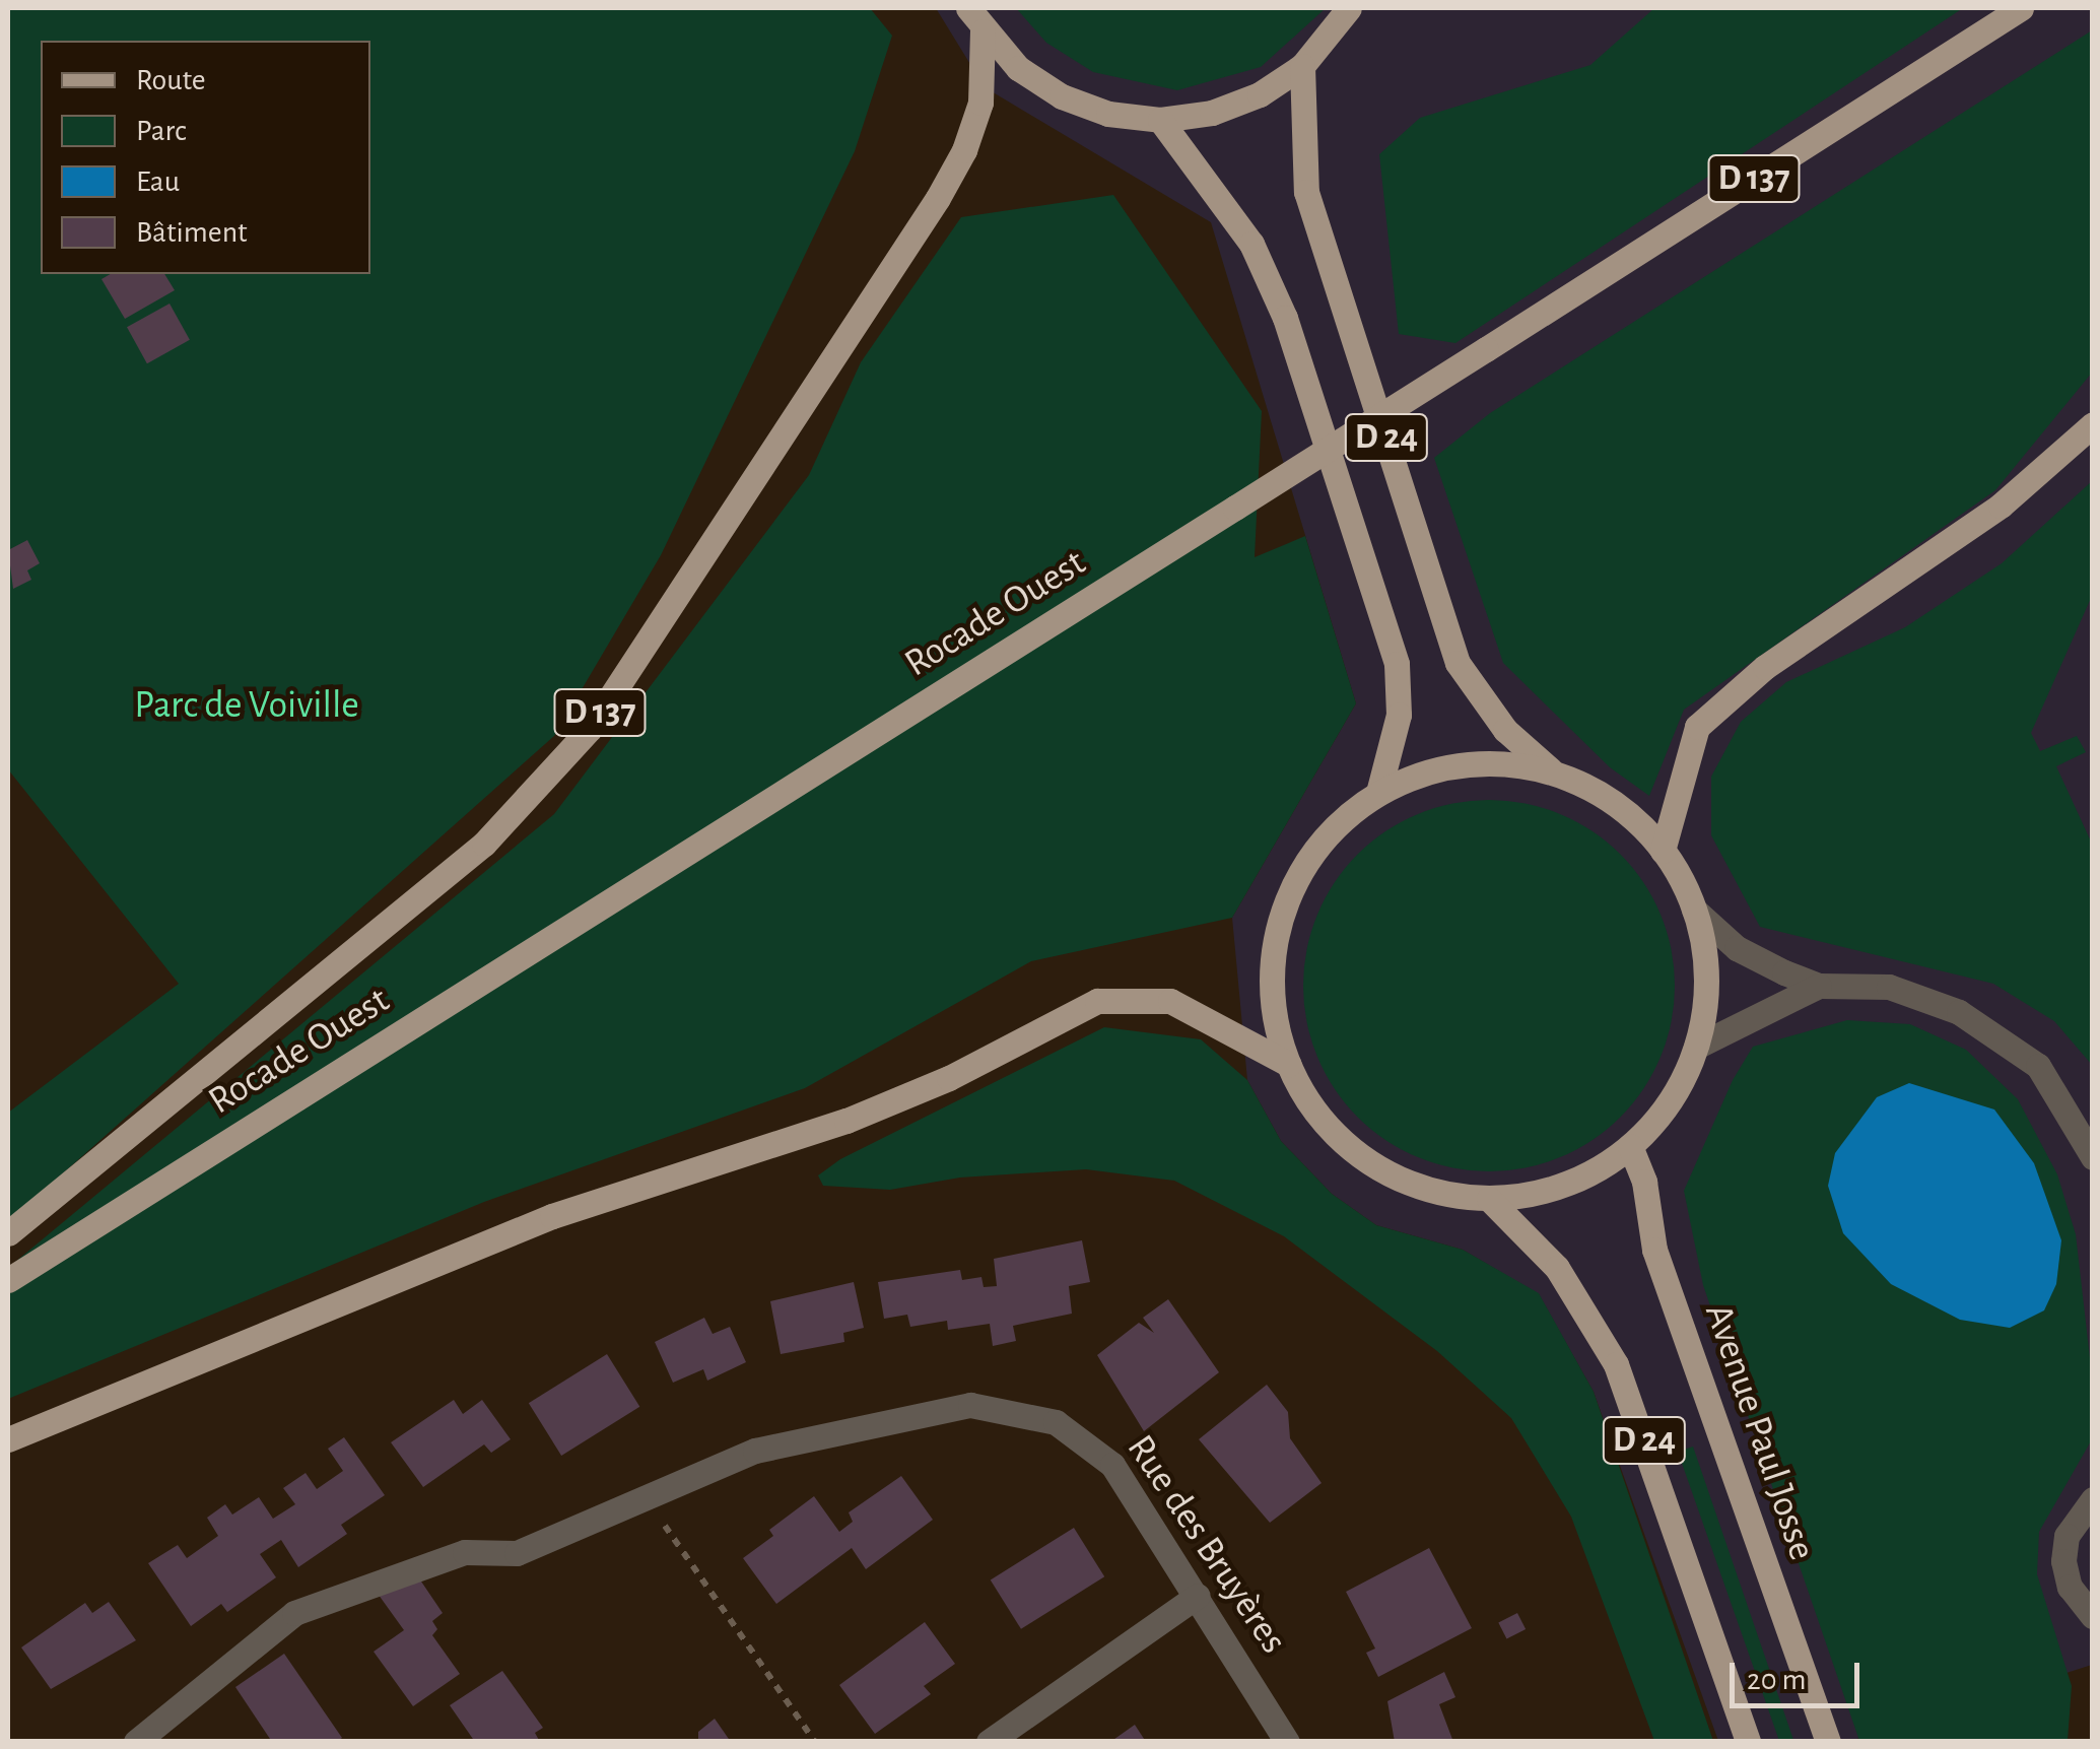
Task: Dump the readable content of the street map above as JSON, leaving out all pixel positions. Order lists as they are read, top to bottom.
{
  "streets": {
    "main road": [
      "D 137",
      "D 24",
      "Rocade Ouest",
      "Avenue Paul Josse"
    ],
    "street": ["Rue des Bruyères"]
  },
  "parks": ["Parc de Voiville"],
  "legend": [
    "Route",
    "Parc",
    "Eau",
    "Bâtiment"
  ],
  "scale_bar": "20 m"
}
